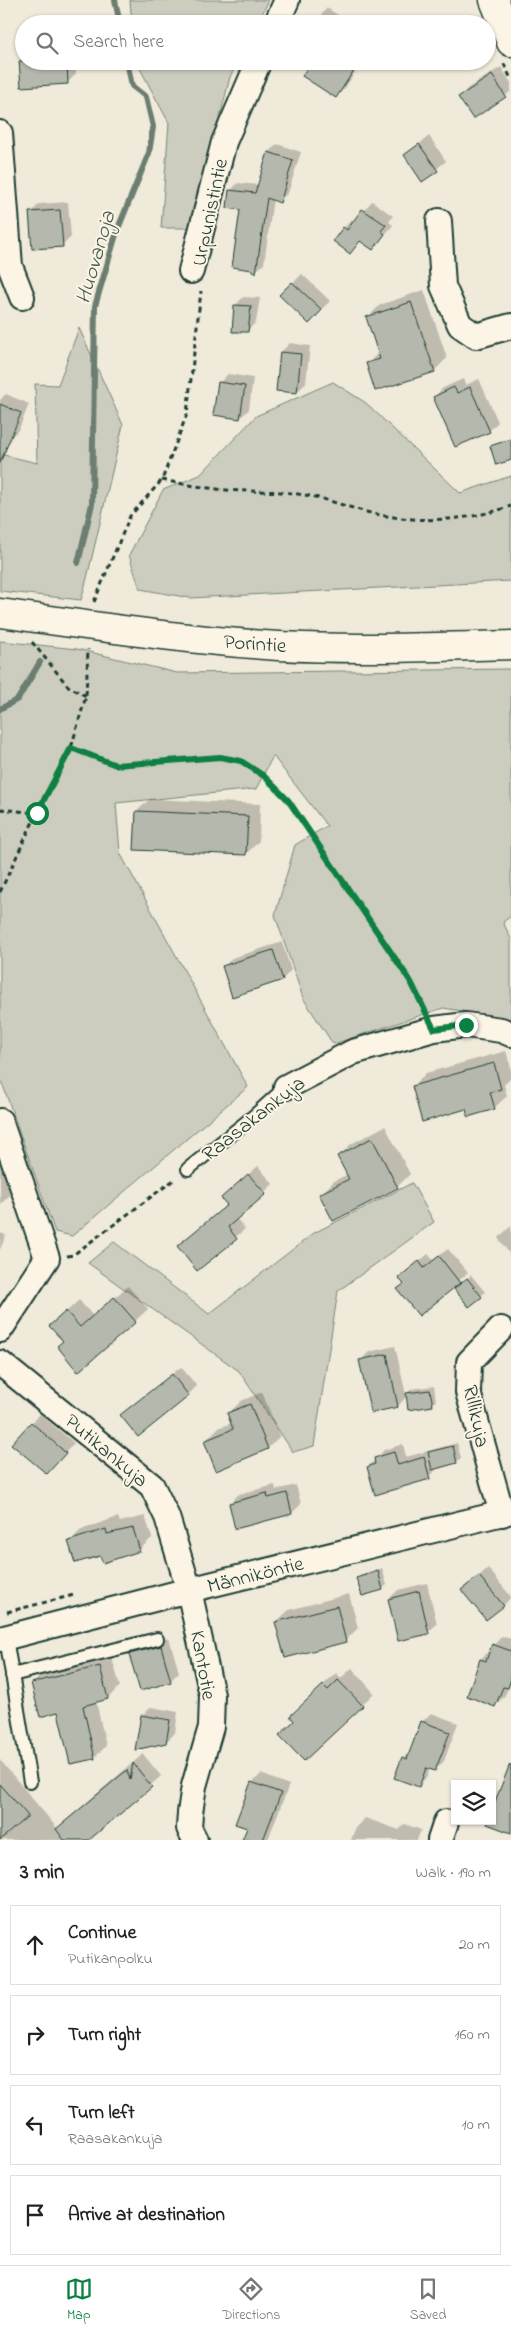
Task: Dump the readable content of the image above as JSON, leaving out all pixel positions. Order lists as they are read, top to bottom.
{
  "streets": {
    "main road": ["Porintie"],
    "street": [
      "Urpunistintie",
      "Raasakankuja",
      "Rillikuja",
      "Putikankuja",
      "Männiköntie",
      "Kantotie"
    ]
  },
  "crossings": [
    ["Rillikuja", "Männiköntie"],
    ["Putikankuja", "Männiköntie"],
    ["Putikankuja", "Kantotie"],
    ["Männiköntie", "Kantotie"]
  ],
  "water": ["Huovanoja"],
  "page": {
    "search": "Search here",
    "heading": ["3 min", "Walk · 190 m"],
    "list": [
      ["Continue", "Putikanpolku", "20 m"],
      ["Turn right", "160 m"],
      ["Turn left", "Raasakankuja", "10 m"],
      "Arrive at destination"
    ],
    "nav": ["Map", "Directions", "Saved"]
  }
}
